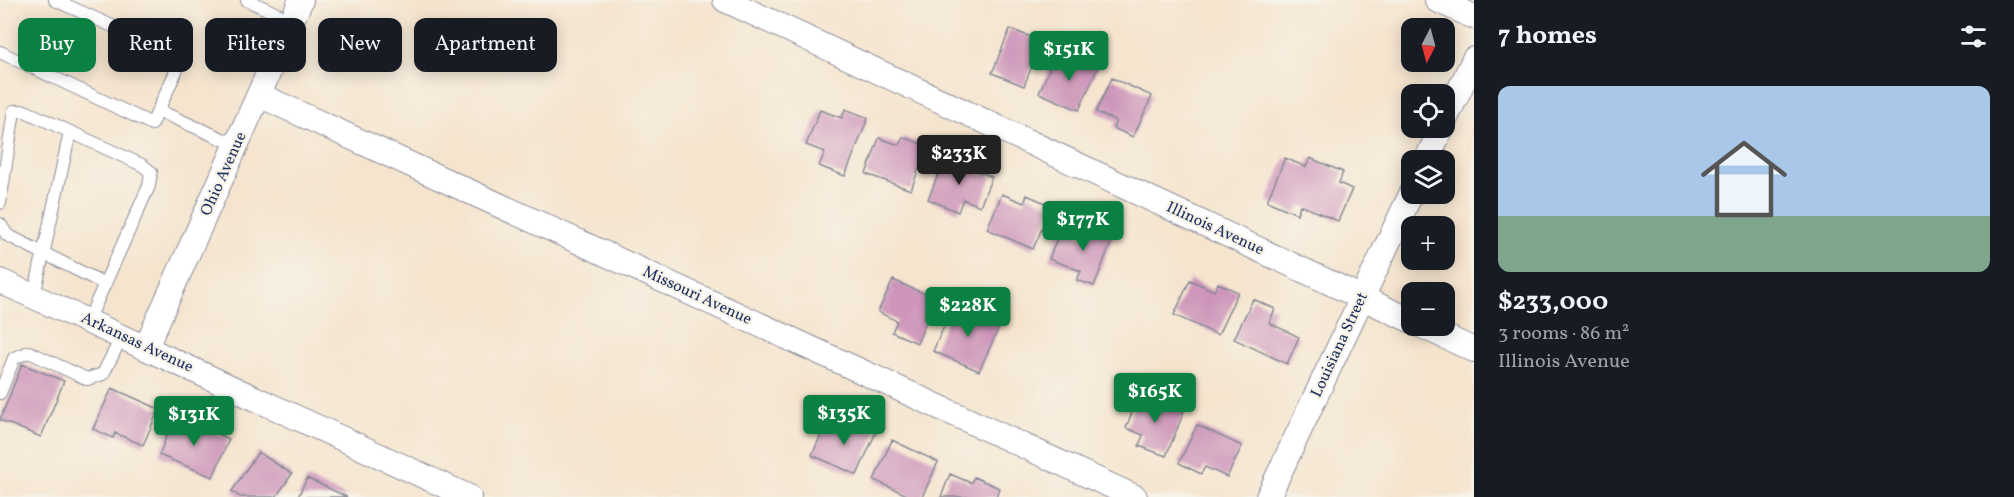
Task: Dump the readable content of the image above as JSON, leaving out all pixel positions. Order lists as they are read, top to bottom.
{
  "streets": {
    "street": [
      "Ohio Avenue",
      "Illinois Avenue",
      "Missouri Avenue",
      "Arkansas Avenue",
      "Louisiana Street"
    ]
  },
  "crossings": [
    ["Ohio Avenue", "Missouri Avenue"],
    ["Ohio Avenue", "Arkansas Avenue"],
    ["Illinois Avenue", "Louisiana Street"]
  ],
  "north": "bottom",
  "page": {
    "heading": "7 homes",
    "map_buttons": ["+", "−"],
    "chip": [
      "Buy",
      "Rent",
      "Filters",
      "New",
      "Apartment"
    ],
    "price": [
      "$151K",
      "$233K",
      "$177K",
      "$228K",
      "$165K",
      "$135K",
      "$131K"
    ],
    "list": [
      {
        "name": "$233,000",
        "note": "3 rooms · 86 m² · Illinois Avenue"
      }
    ]
  }
}
